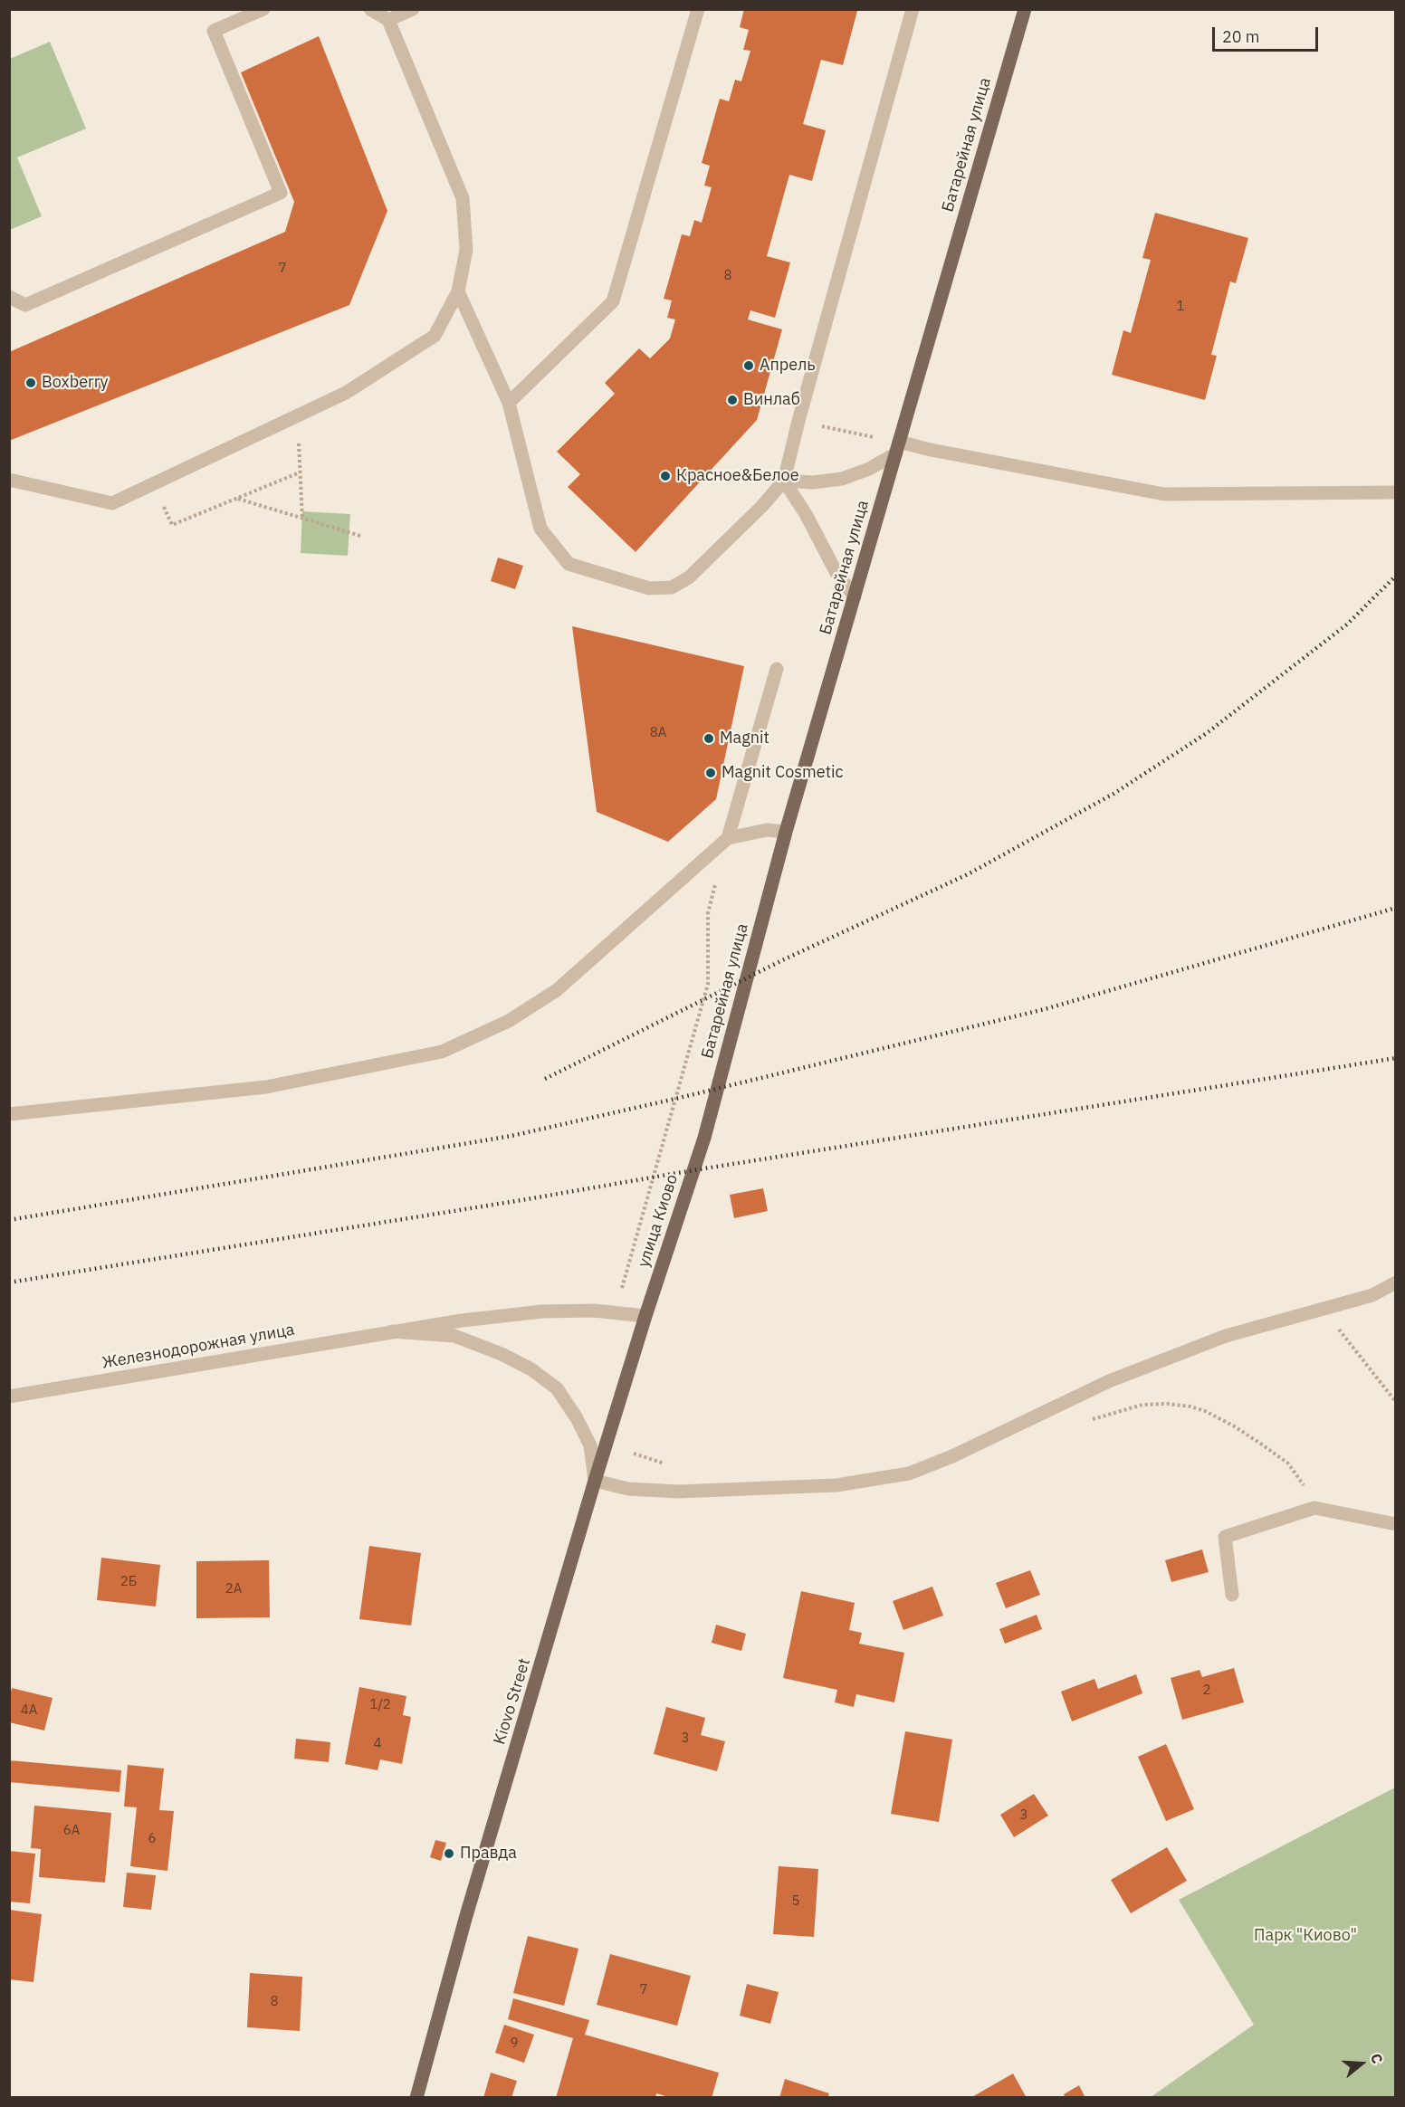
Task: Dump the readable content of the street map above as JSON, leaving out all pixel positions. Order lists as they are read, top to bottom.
{
  "streets": {
    "main road": ["Батарейная улица", "улица Киово", "Kiovo Street"],
    "street": ["Железнодорожная улица"]
  },
  "crossings": [
    ["Батарейная улица", "улица Киово"],
    ["улица Киово", "Железнодорожная улица"],
    ["улица Киово", "Kiovo Street"],
    ["Железнодорожная улица", "Kiovo Street"]
  ],
  "parks": ["Парк \"Киово\""],
  "places": [
    "Апрель",
    "Boxberry",
    "Винлаб",
    "Красное&Белое",
    "Magnit",
    "Magnit Cosmetic",
    "Правда"
  ],
  "house_numbers": [
    "7",
    "8",
    "1",
    "8А",
    "2Б",
    "2А",
    "2",
    "1/2",
    "4А",
    "3",
    "4",
    "3",
    "6А",
    "6",
    "5",
    "7",
    "8",
    "9"
  ],
  "scale_bar": "20 m",
  "north": "right"
}
